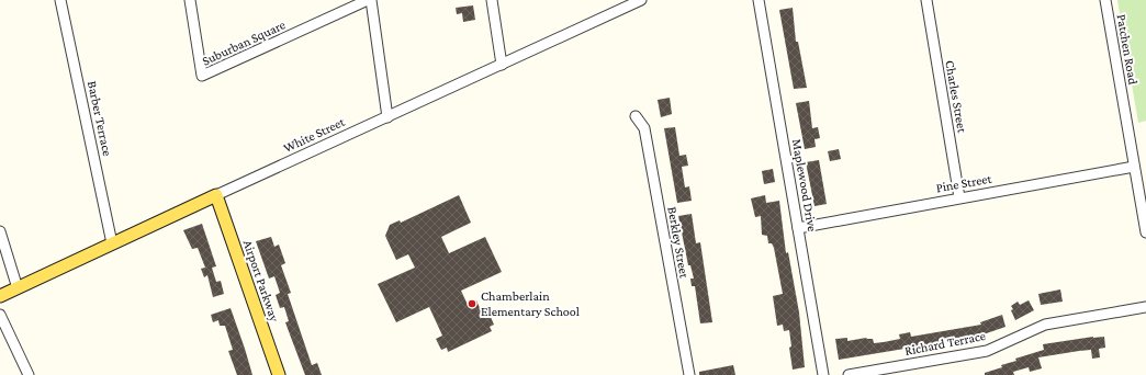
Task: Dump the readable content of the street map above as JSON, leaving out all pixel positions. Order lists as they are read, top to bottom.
{
  "streets": {
    "main road": ["White Street", "Airport Parkway"],
    "street": [
      "Suburban Square",
      "Patchen Road",
      "Charles Street",
      "Barber Terrace",
      "Pine Street",
      "Maplewood Drive",
      "Berkley Street",
      "Richard Terrace"
    ]
  },
  "crossings": [
    ["Patchen Road", "Pine Street"],
    ["Charles Street", "Pine Street"],
    ["Barber Terrace", "White Street"],
    ["White Street", "Airport Parkway"],
    ["Pine Street", "Maplewood Drive"]
  ],
  "places": ["Chamberlain Elementary School"]
}
